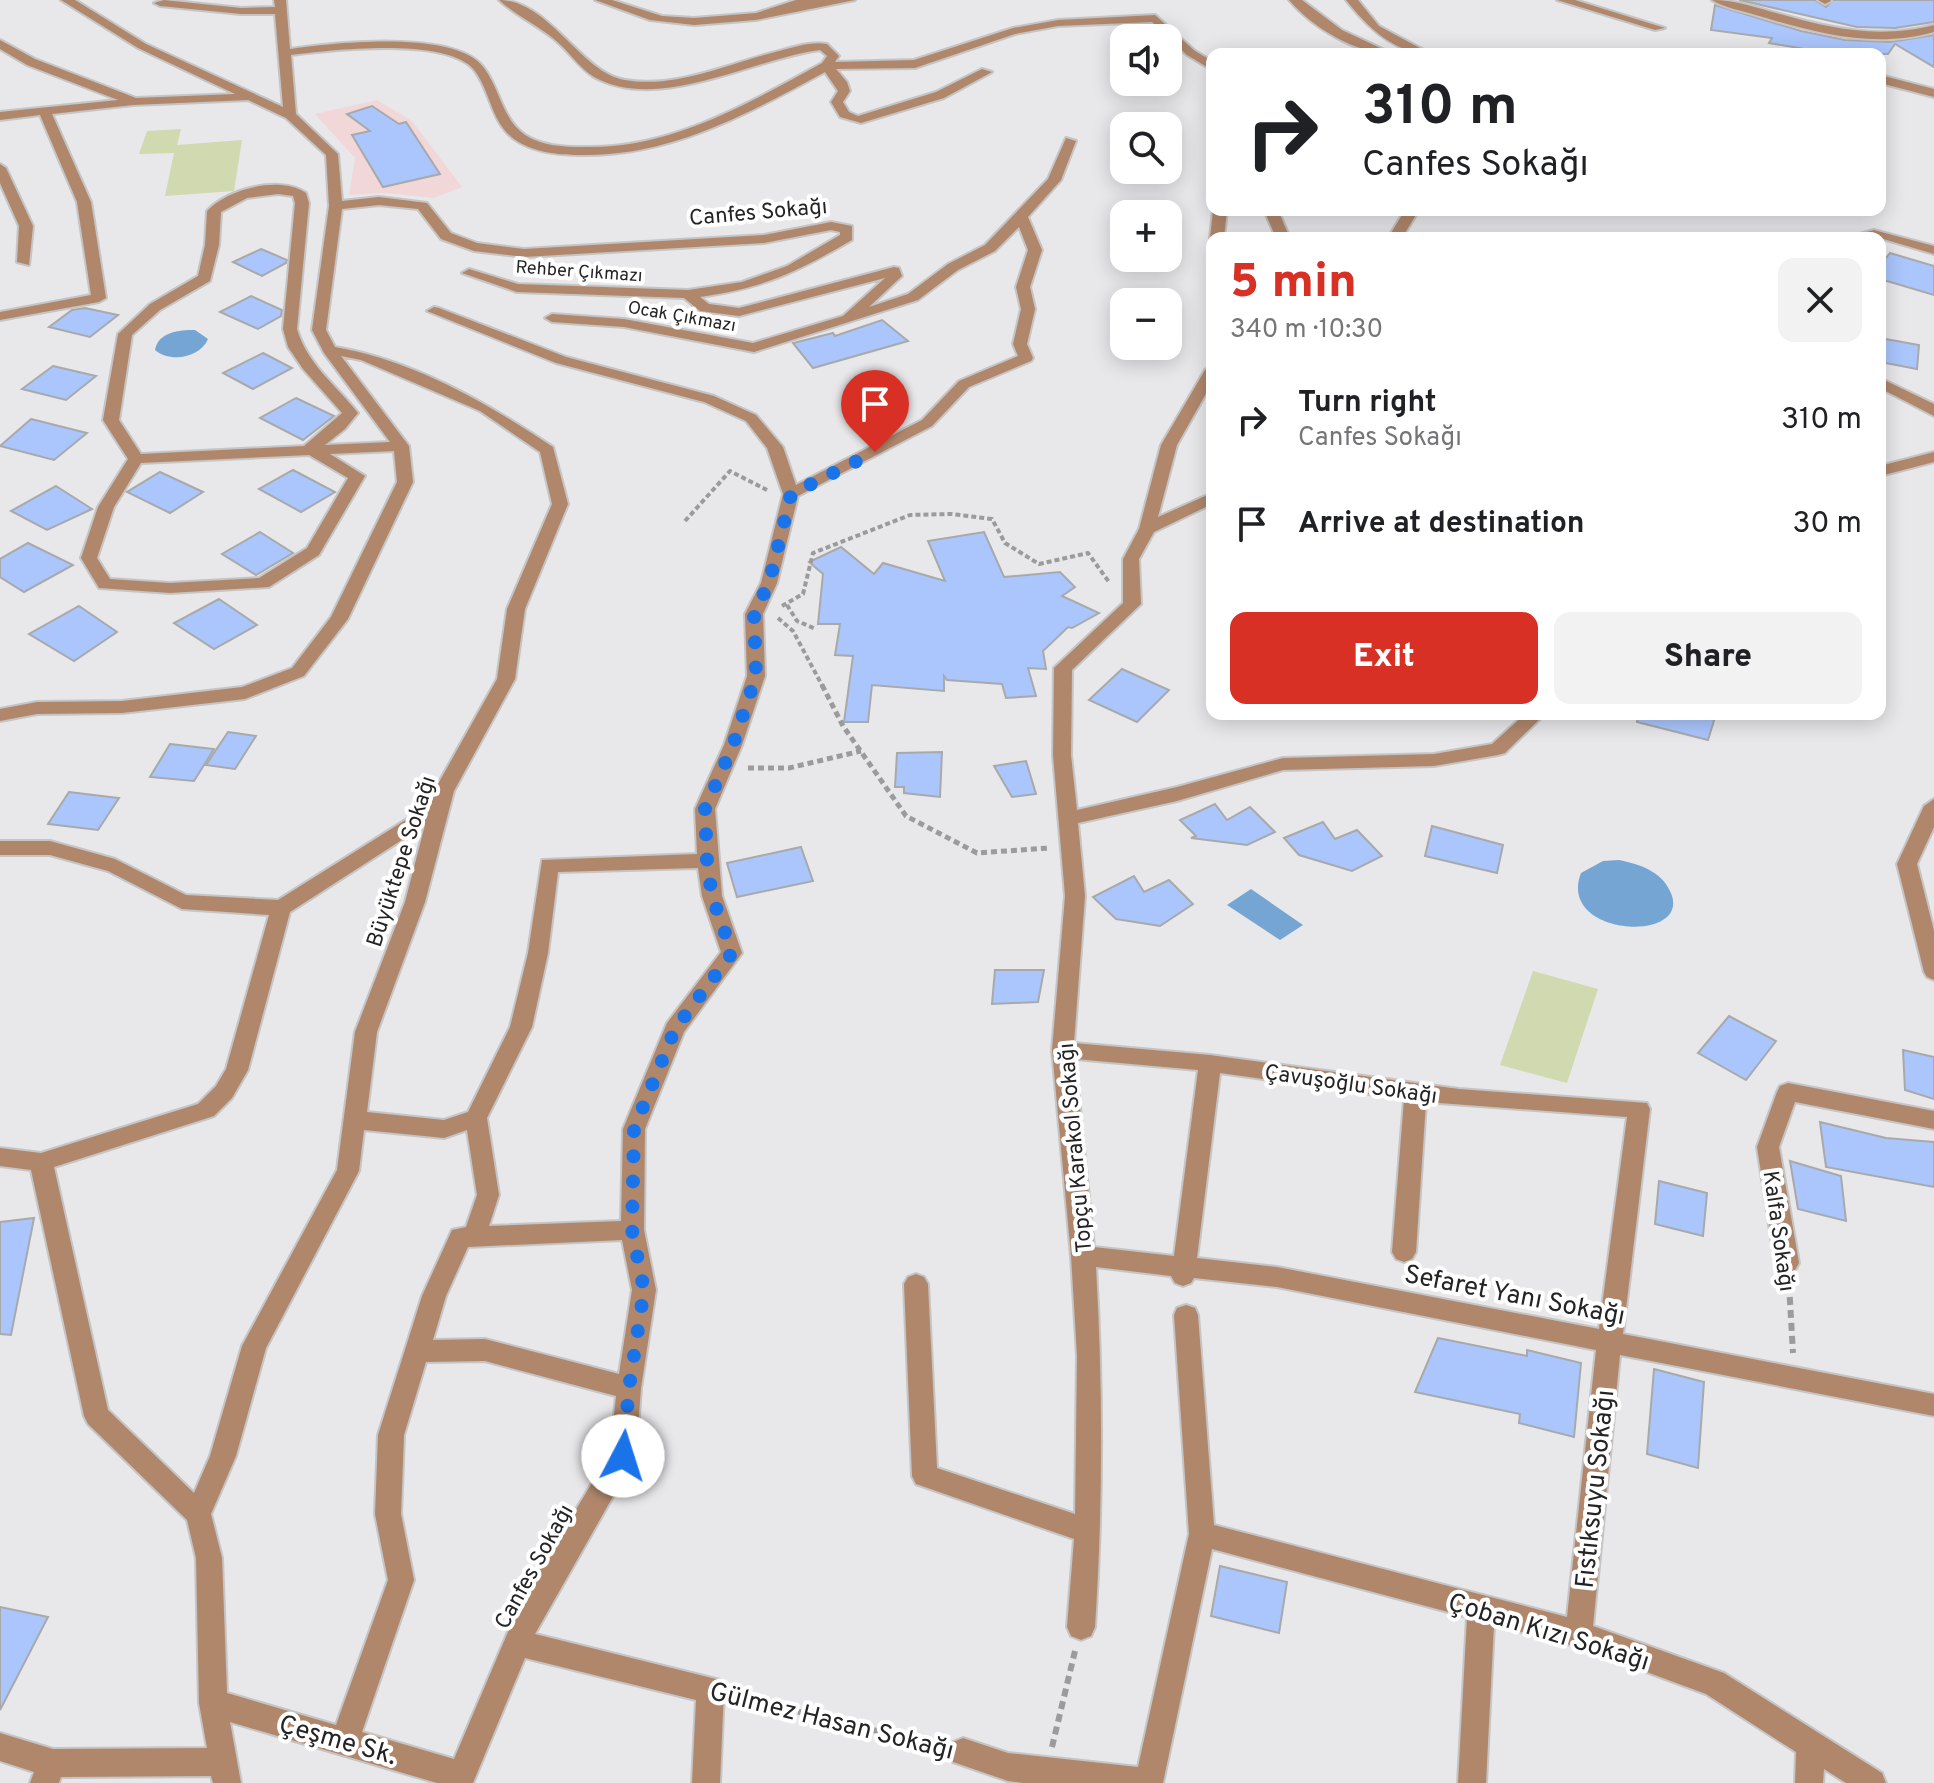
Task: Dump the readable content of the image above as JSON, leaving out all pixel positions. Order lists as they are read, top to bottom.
{
  "streets": {
    "street": [
      "Canfes Sokağı",
      "Rehber Çıkmazı",
      "Ocak Çıkmazı",
      "Büyüktepe Sokağı",
      "Çavuşoğlu Sokağı",
      "Topçu Karakol Sokağı",
      "Kalfa Sokağı",
      "Sefaret Yanı Sokağı",
      "Fıstıksuyu Sokağı",
      "Çoban Kızı Sokağı",
      "Gülmez Hasan Sokağı",
      "Çeşme Sk."
    ]
  },
  "crossings": [
    ["Canfes Sokağı", "Rehber Çıkmazı"],
    ["Canfes Sokağı", "Gülmez Hasan Sokağı"],
    ["Canfes Sokağı", "Çeşme Sk."],
    ["Çavuşoğlu Sokağı", "Topçu Karakol Sokağı"],
    ["Çavuşoğlu Sokağı", "Fıstıksuyu Sokağı"],
    ["Topçu Karakol Sokağı", "Sefaret Yanı Sokağı"],
    ["Kalfa Sokağı", "Sefaret Yanı Sokağı"],
    ["Sefaret Yanı Sokağı", "Fıstıksuyu Sokağı"],
    ["Fıstıksuyu Sokağı", "Çoban Kızı Sokağı"]
  ],
  "page": {
    "map_buttons": ["+", "−"],
    "turn": ["310 m", "Canfes Sokağı"],
    "heading": ["5 min", "340 m · 10:30"],
    "list": [
      {
        "name": "Turn right",
        "note": "Canfes Sokağı",
        "value": "310 m"
      },
      {
        "name": "Arrive at destination",
        "value": "30 m"
      }
    ],
    "buttons": ["Exit", "Share"]
  }
}
